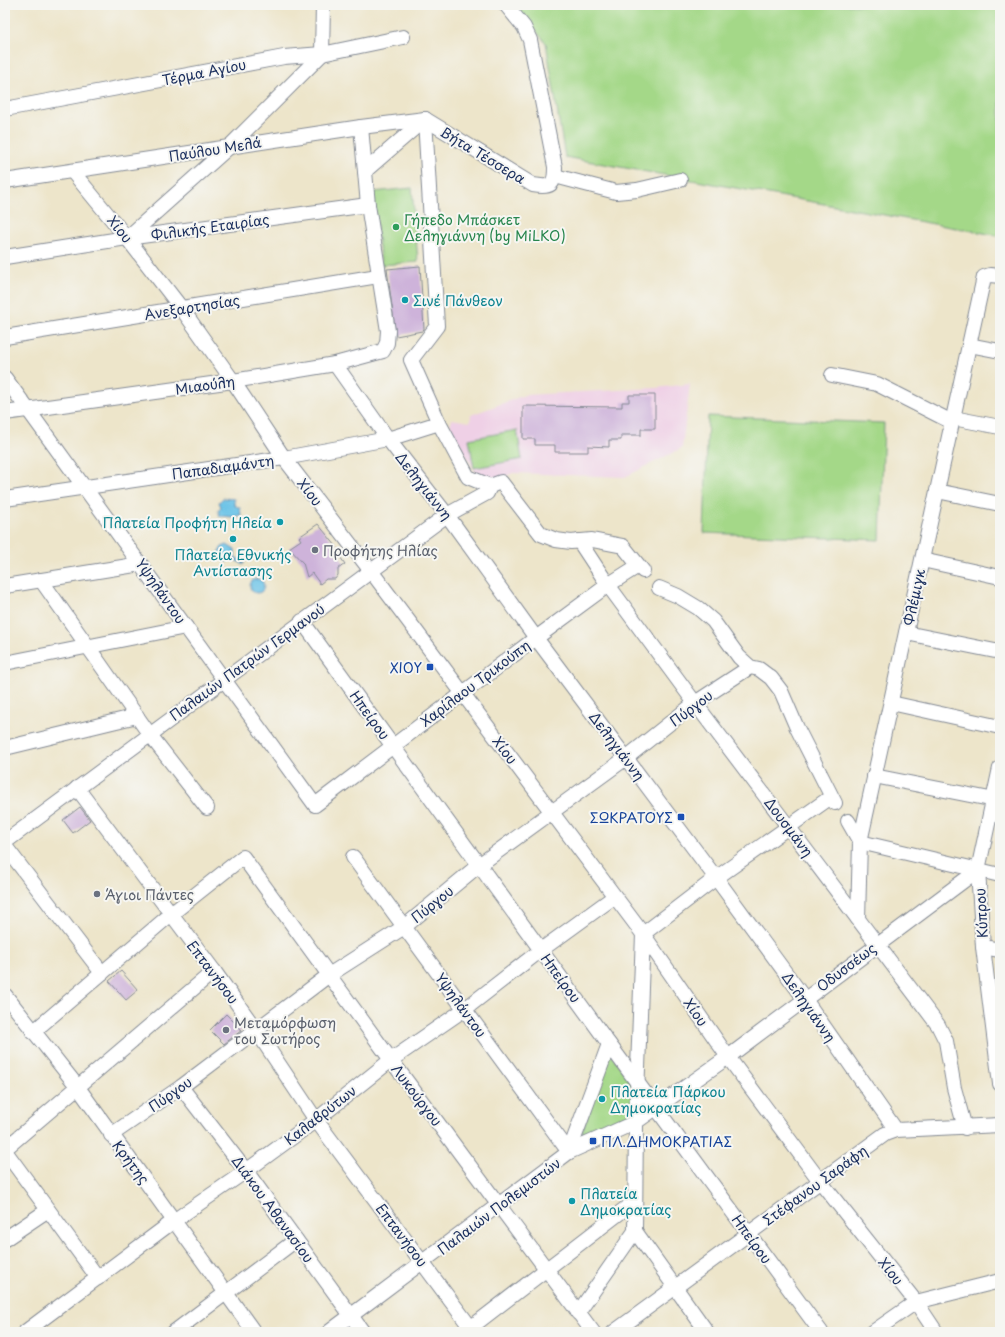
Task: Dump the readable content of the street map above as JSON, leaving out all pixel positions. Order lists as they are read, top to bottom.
{
  "streets": {
    "street": [
      "Τέρμα Αγίου",
      "Παύλου Μελά",
      "Βήτα Τέσσερα",
      "Φιλικής Εταιρίας",
      "Χίου",
      "Ανεξαρτησίας",
      "Μιαούλη",
      "Παπαδιαμάντη",
      "Δεληγιάννη",
      "Υψηλάντου",
      "Φλέμιγκ",
      "Παλαιών Πατρών Γερμανού",
      "Χαρίλαου Τρικούπη",
      "Πύργου",
      "Ηπείρου",
      "Δουσμάνη",
      "Κύπρου",
      "Οδυσσέως",
      "Επτανήσου",
      "Λυκούργου",
      "Καλαβρύτων",
      "Κρήτης",
      "Στέφανου Σαράφη",
      "Παλαιών Πολεμιστών",
      "Διάκου Αθανασίου"
    ]
  },
  "crossings": [
    ["Παύλου Μελά", "Βήτα Τέσσερα"],
    ["Παύλου Μελά", "Χίου"],
    ["Φιλικής Εταιρίας", "Χίου"],
    ["Χίου", "Ανεξαρτησίας"],
    ["Χίου", "Μιαούλη"],
    ["Χίου", "Παπαδιαμάντη"],
    ["Χίου", "Παλαιών Πατρών Γερμανού"],
    ["Χίου", "Χαρίλαου Τρικούπη"],
    ["Χίου", "Πύργου"],
    ["Χίου", "Οδυσσέως"],
    ["Χίου", "Καλαβρύτων"],
    ["Χίου", "Στέφανου Σαράφη"],
    ["Ανεξαρτησίας", "Μιαούλη"],
    ["Μιαούλη", "Δεληγιάννη"],
    ["Μιαούλη", "Υψηλάντου"],
    ["Παπαδιαμάντη", "Δεληγιάννη"],
    ["Παπαδιαμάντη", "Υψηλάντου"],
    ["Δεληγιάννη", "Παλαιών Πατρών Γερμανού"],
    ["Δεληγιάννη", "Χαρίλαου Τρικούπη"],
    ["Δεληγιάννη", "Πύργου"],
    ["Δεληγιάννη", "Οδυσσέως"],
    ["Δεληγιάννη", "Στέφανου Σαράφη"],
    ["Υψηλάντου", "Παλαιών Πατρών Γερμανού"],
    ["Υψηλάντου", "Χαρίλαου Τρικούπη"],
    ["Υψηλάντου", "Πύργου"],
    ["Υψηλάντου", "Καλαβρύτων"],
    ["Υψηλάντου", "Παλαιών Πολεμιστών"],
    ["Φλέμιγκ", "Δουσμάνη"],
    ["Παλαιών Πατρών Γερμανού", "Ηπείρου"],
    ["Παλαιών Πατρών Γερμανού", "Επτανήσου"],
    ["Χαρίλαου Τρικούπη", "Ηπείρου"],
    ["Χαρίλαου Τρικούπη", "Δουσμάνη"],
    ["Πύργου", "Ηπείρου"],
    ["Πύργου", "Δουσμάνη"],
    ["Πύργου", "Επτανήσου"],
    ["Πύργου", "Λυκούργου"],
    ["Πύργου", "Κρήτης"],
    ["Πύργου", "Διάκου Αθανασίου"],
    ["Ηπείρου", "Οδυσσέως"],
    ["Ηπείρου", "Καλαβρύτων"],
    ["Ηπείρου", "Στέφανου Σαράφη"],
    ["Ηπείρου", "Παλαιών Πολεμιστών"],
    ["Δουσμάνη", "Οδυσσέως"],
    ["Δουσμάνη", "Στέφανου Σαράφη"],
    ["Κύπρου", "Οδυσσέως"],
    ["Οδυσσέως", "Παλαιών Πολεμιστών"],
    ["Επτανήσου", "Λυκούργου"],
    ["Επτανήσου", "Καλαβρύτων"],
    ["Επτανήσου", "Παλαιών Πολεμιστών"],
    ["Λυκούργου", "Καλαβρύτων"],
    ["Λυκούργου", "Παλαιών Πολεμιστών"],
    ["Καλαβρύτων", "Κρήτης"],
    ["Καλαβρύτων", "Διάκου Αθανασίου"],
    ["Παλαιών Πολεμιστών", "Διάκου Αθανασίου"]
  ],
  "places": {
    "other": [
      "Γήπεδο Μπάσκετ Δεληγιάννη (by MiLKO)",
      "Σινέ Πάνθεον",
      "Πλατεία Προφήτη Ηλεία",
      "Πλατεία Εθνικής Αντίστασης",
      "Προφήτης Ηλίας",
      "Άγιοι Πάντες",
      "Μεταμόρφωση του Σωτήρος",
      "Πλατεία Πάρκου Δημοκρατίας",
      "Πλατεία Δημοκρατίας"
    ],
    "transit": ["ΧΙΟΥ", "ΣΩΚΡΑΤΟΥΣ", "ΠΛ.ΔΗΜΟΚΡΑΤΙΑΣ"]
  }
}
